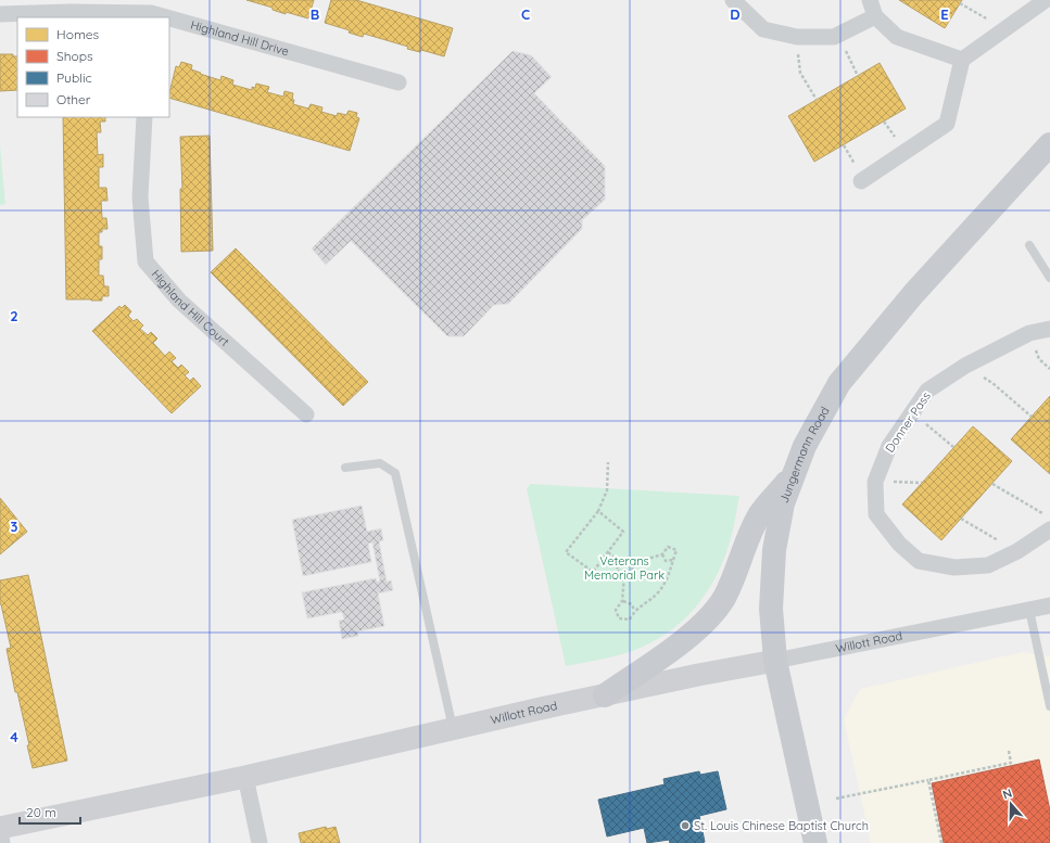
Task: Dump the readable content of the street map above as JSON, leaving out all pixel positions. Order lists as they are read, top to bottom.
{
  "streets": {
    "main road": ["Jungermann Road", "Willott Road"],
    "street": ["Highland Hill Drive", "Highland Hill Court", "Donner Pass"]
  },
  "crossings": [
    ["Jungermann Road", "Willott Road"]
  ],
  "parks": ["Veterans Memorial Park"],
  "places": ["St. Louis Chinese Baptist Church"],
  "legend": [
    "Homes",
    "Shops",
    "Public",
    "Other"
  ],
  "scale_bar": "20 m",
  "north": "top",
  "grid": {
    "columns": [
      "B",
      "C",
      "D",
      "E"
    ],
    "rows": ["2", "3", "4"]
  }
}
